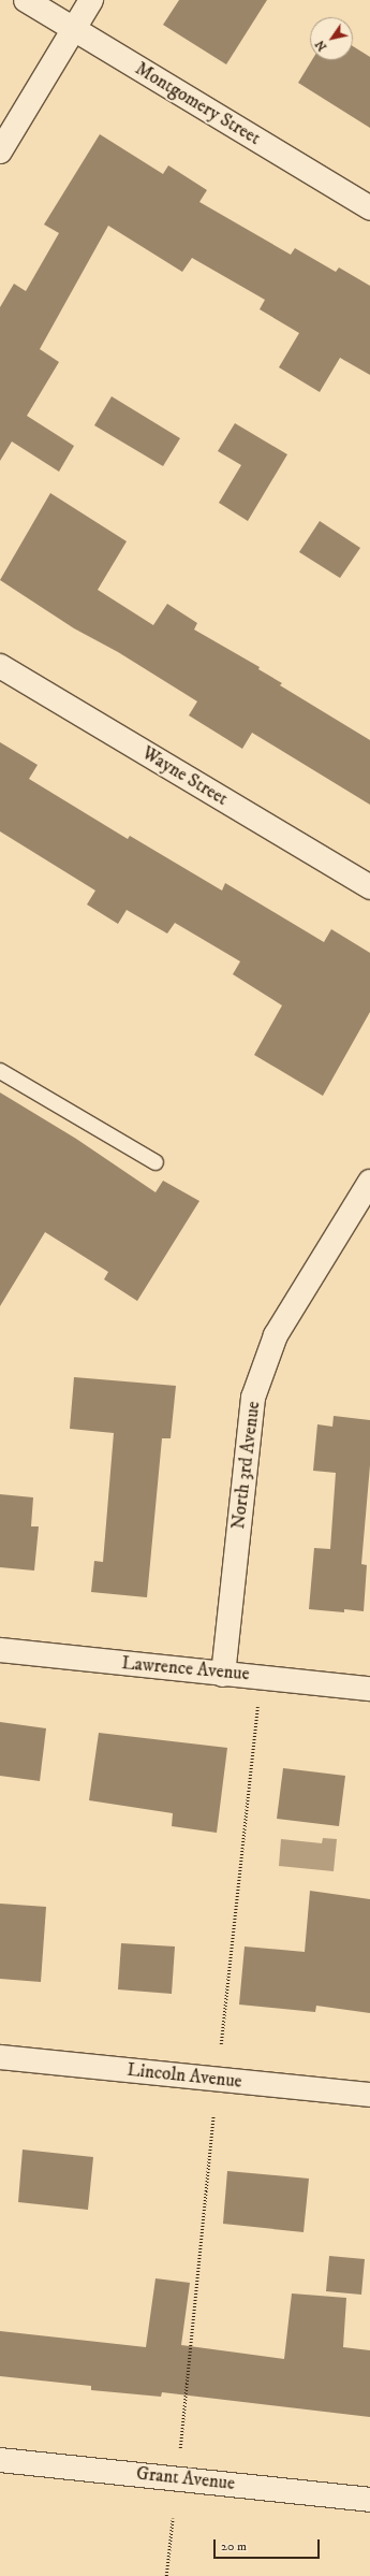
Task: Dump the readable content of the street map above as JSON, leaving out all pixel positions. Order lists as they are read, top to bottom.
{
  "streets": {
    "street": [
      "Montgomery Street",
      "Wayne Street",
      "North 3rd Avenue",
      "Lawrence Avenue",
      "Lincoln Avenue",
      "Grant Avenue"
    ]
  },
  "crossings": [
    ["North 3rd Avenue", "Lawrence Avenue"]
  ],
  "scale_bar": "20 m",
  "north": "bottom left"
}
